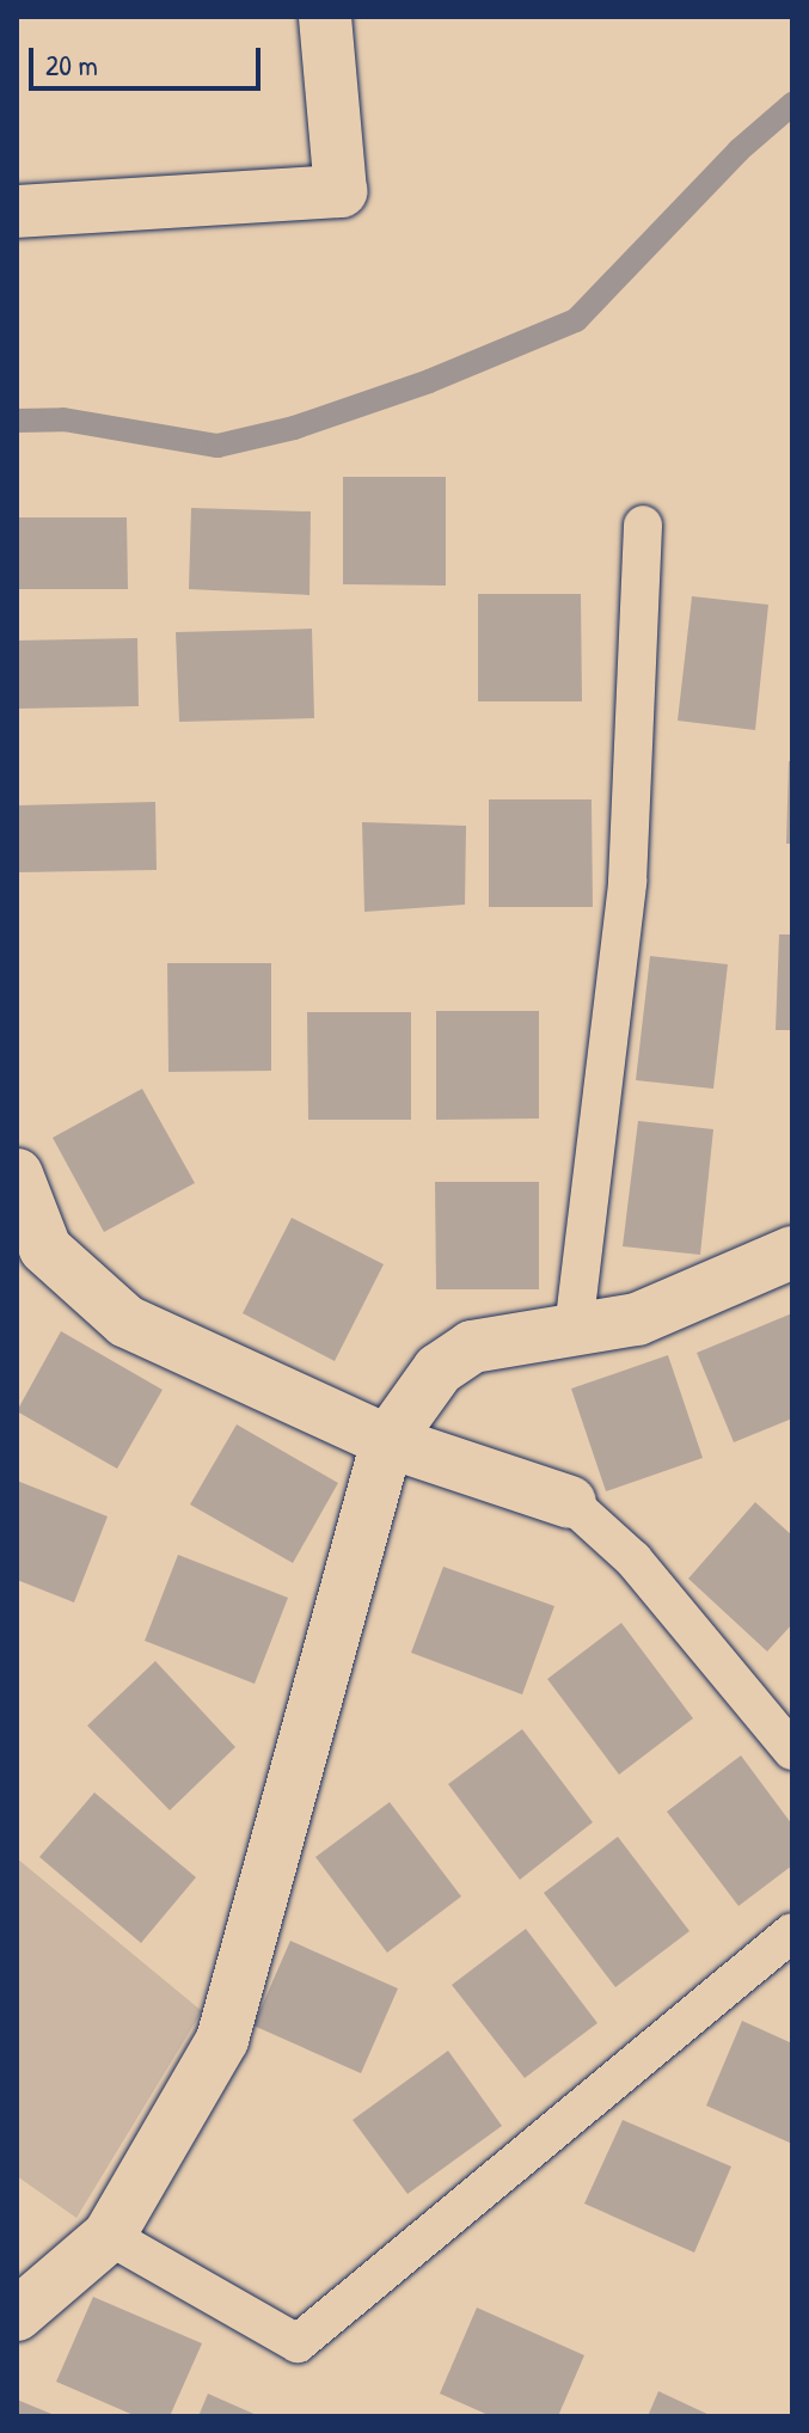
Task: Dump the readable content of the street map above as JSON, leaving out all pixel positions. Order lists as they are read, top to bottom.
{
  "scale_bar": "20 m"
}
